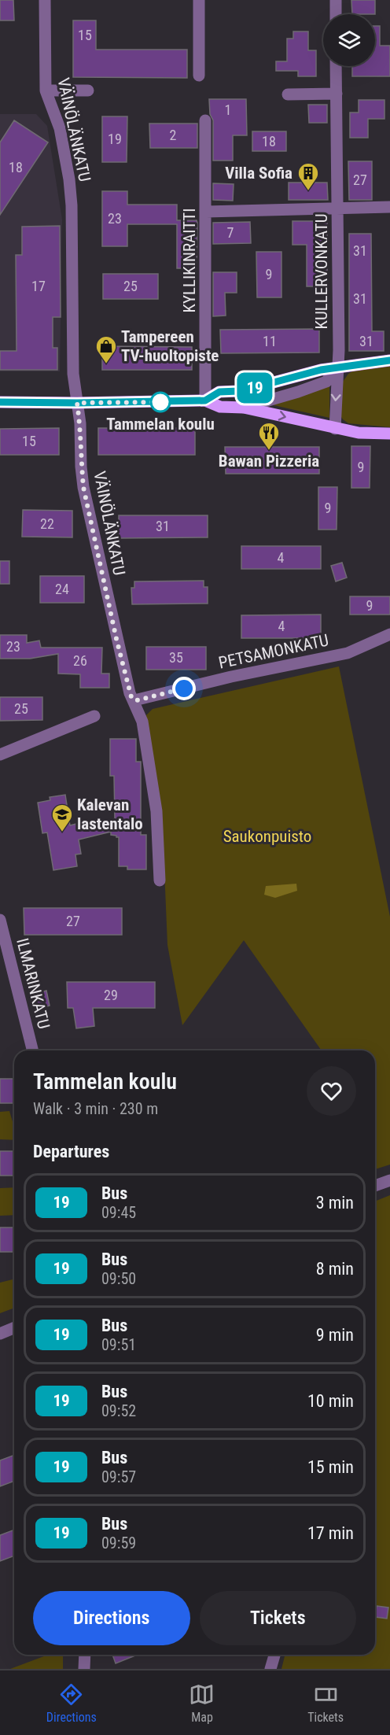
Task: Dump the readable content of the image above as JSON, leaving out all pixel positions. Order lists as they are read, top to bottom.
{
  "streets": {
    "street": [
      "VÄINÖLÄNKATU",
      "KYLLIKINRAITTI",
      "KULLERVONKATU",
      "PETSAMONKATU",
      "ILMARINKATU"
    ]
  },
  "crossings": [
    ["VÄINÖLÄNKATU", "PETSAMONKATU"]
  ],
  "parks": ["Saukonpuisto"],
  "places": {
    "building": ["Villa Sofia"],
    "shop": ["Tampereen TV-huoltopiste"],
    "other": ["Tammelan koulu"],
    "restaurant": ["Bawan Pizzeria"],
    "school or university": ["Kalevan lastentalo"]
  },
  "lines": ["bus line 19"],
  "house_numbers": [
    "15",
    "1",
    "2",
    "19",
    "18",
    "18",
    "27",
    "23",
    "7",
    "31",
    "9",
    "17",
    "25",
    "31",
    "11",
    "31",
    "15",
    "9",
    "9",
    "22",
    "31",
    "4",
    "24",
    "9",
    "4",
    "23",
    "35",
    "26",
    "25",
    "27",
    "29"
  ],
  "page": {
    "on_map": "19",
    "heading": [
      ["Tammelan koulu", "Walk · 3 min · 230 m"],
      "Departures"
    ],
    "list": [
      {
        "mark": "19",
        "name": "Bus",
        "note": "09:45",
        "value": "3 min"
      },
      {
        "mark": "19",
        "name": "Bus",
        "note": "09:50",
        "value": "8 min"
      },
      {
        "mark": "19",
        "name": "Bus",
        "note": "09:51",
        "value": "9 min"
      },
      {
        "mark": "19",
        "name": "Bus",
        "note": "09:52",
        "value": "10 min"
      },
      {
        "mark": "19",
        "name": "Bus",
        "note": "09:57",
        "value": "15 min"
      },
      {
        "mark": "19",
        "name": "Bus",
        "note": "09:59",
        "value": "17 min"
      }
    ],
    "buttons": ["Directions", "Tickets"],
    "tabs": ["Directions", "Map", "Tickets"]
  }
}
